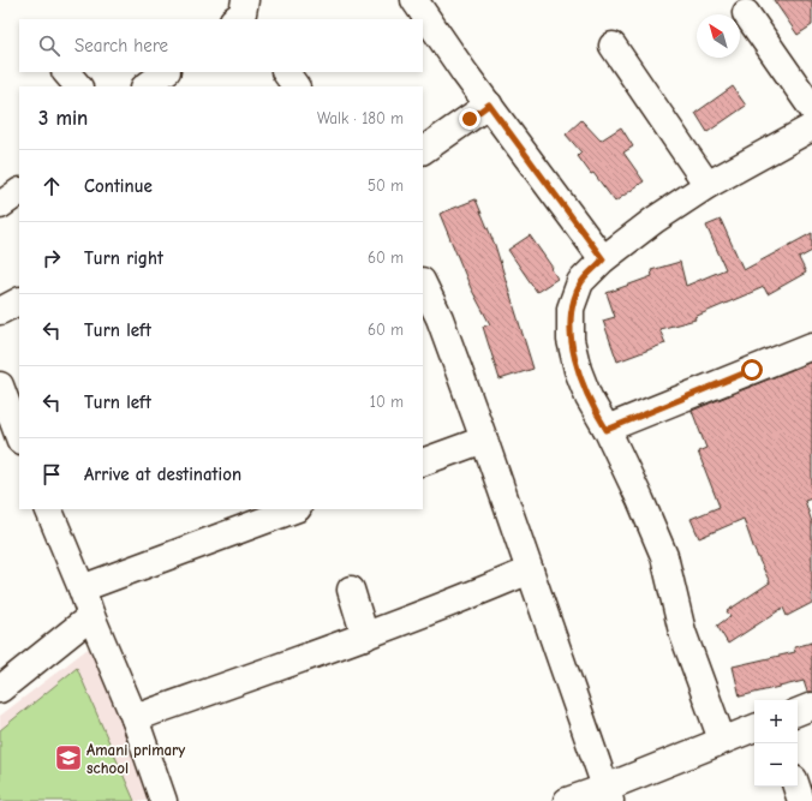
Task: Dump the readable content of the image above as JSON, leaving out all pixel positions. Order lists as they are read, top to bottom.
{
  "places": {
    "school or university": ["Amani primary school"]
  },
  "north": "top left",
  "page": {
    "search": "Search here",
    "heading": ["3 min", "Walk · 180 m"],
    "list": [
      ["Continue", "50 m"],
      ["Turn right", "60 m"],
      ["Turn left", "60 m"],
      ["Turn left", "10 m"],
      "Arrive at destination"
    ],
    "map_buttons": ["+", "−"]
  }
}
